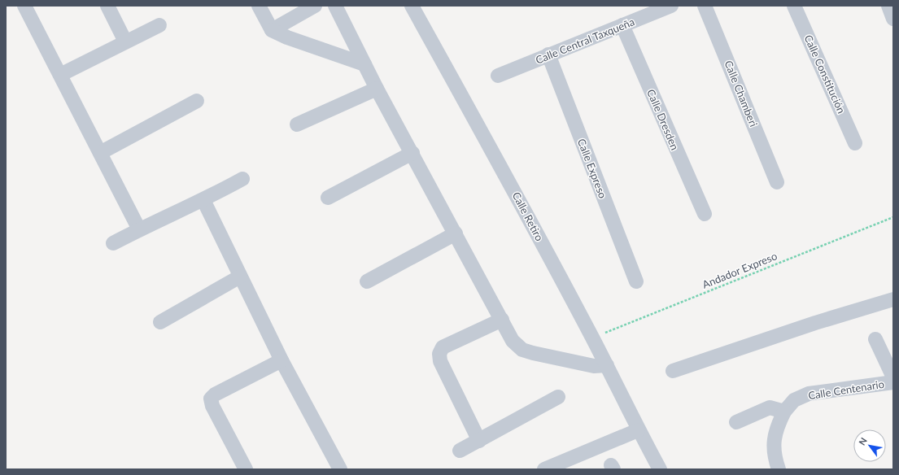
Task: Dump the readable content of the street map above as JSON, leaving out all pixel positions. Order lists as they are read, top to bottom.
{
  "streets": {
    "street": [
      "Calle Central Taxqueña",
      "Calle Constitución",
      "Calle Chamberi",
      "Calle Dresden",
      "Calle Expreso",
      "Calle Retiro",
      "Calle Centenario"
    ],
    "path": ["Andador Expreso"]
  },
  "crossings": [
    ["Calle Central Taxqueña", "Calle Dresden"],
    ["Calle Central Taxqueña", "Calle Expreso"],
    ["Calle Retiro", "Andador Expreso"]
  ],
  "north": "top left"
}
